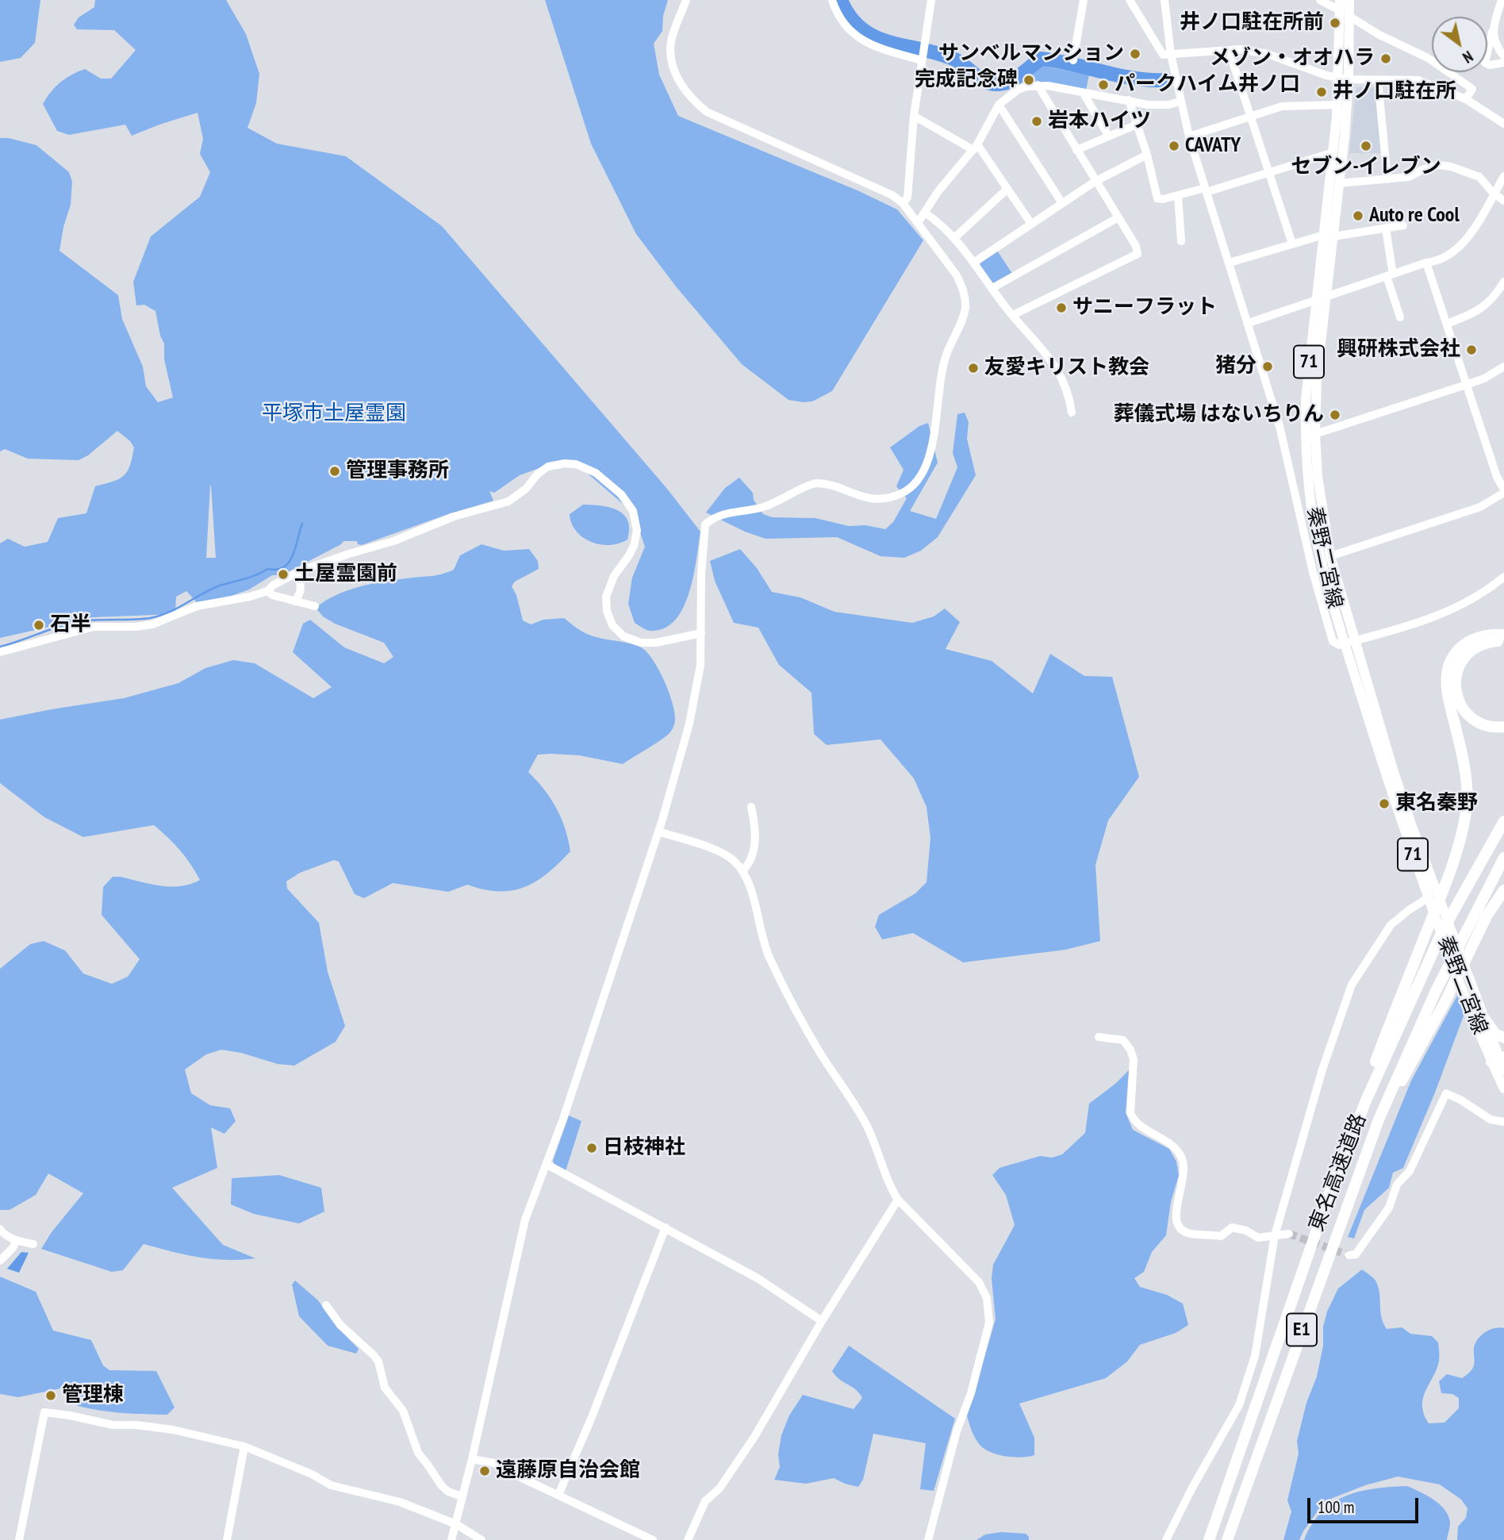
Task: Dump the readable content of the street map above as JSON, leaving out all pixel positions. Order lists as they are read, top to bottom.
{
  "streets": {
    "highway": ["東名高速道路", "E1"],
    "main road": ["71", "秦野二宮線"]
  },
  "parks": ["平塚市土屋霊園"],
  "places": [
    "井ノ口駐在所前",
    "サンベルマンション",
    "メゾン・オオハラ",
    "完成記念碑",
    "パークハイム井ノ口",
    "井ノ口駐在所",
    "岩本ハイツ",
    "CAVATY",
    "セブン-イレブン",
    "Auto re Cool",
    "サニーフラット",
    "興研株式会社",
    "猪分",
    "友愛キリスト教会",
    "葬儀式場 はないちりん",
    "管理事務所",
    "土屋霊園前",
    "石半",
    "東名秦野",
    "日枝神社",
    "管理棟",
    "遠藤原自治会館"
  ],
  "scale_bar": "100 m",
  "north": "bottom right"
}
